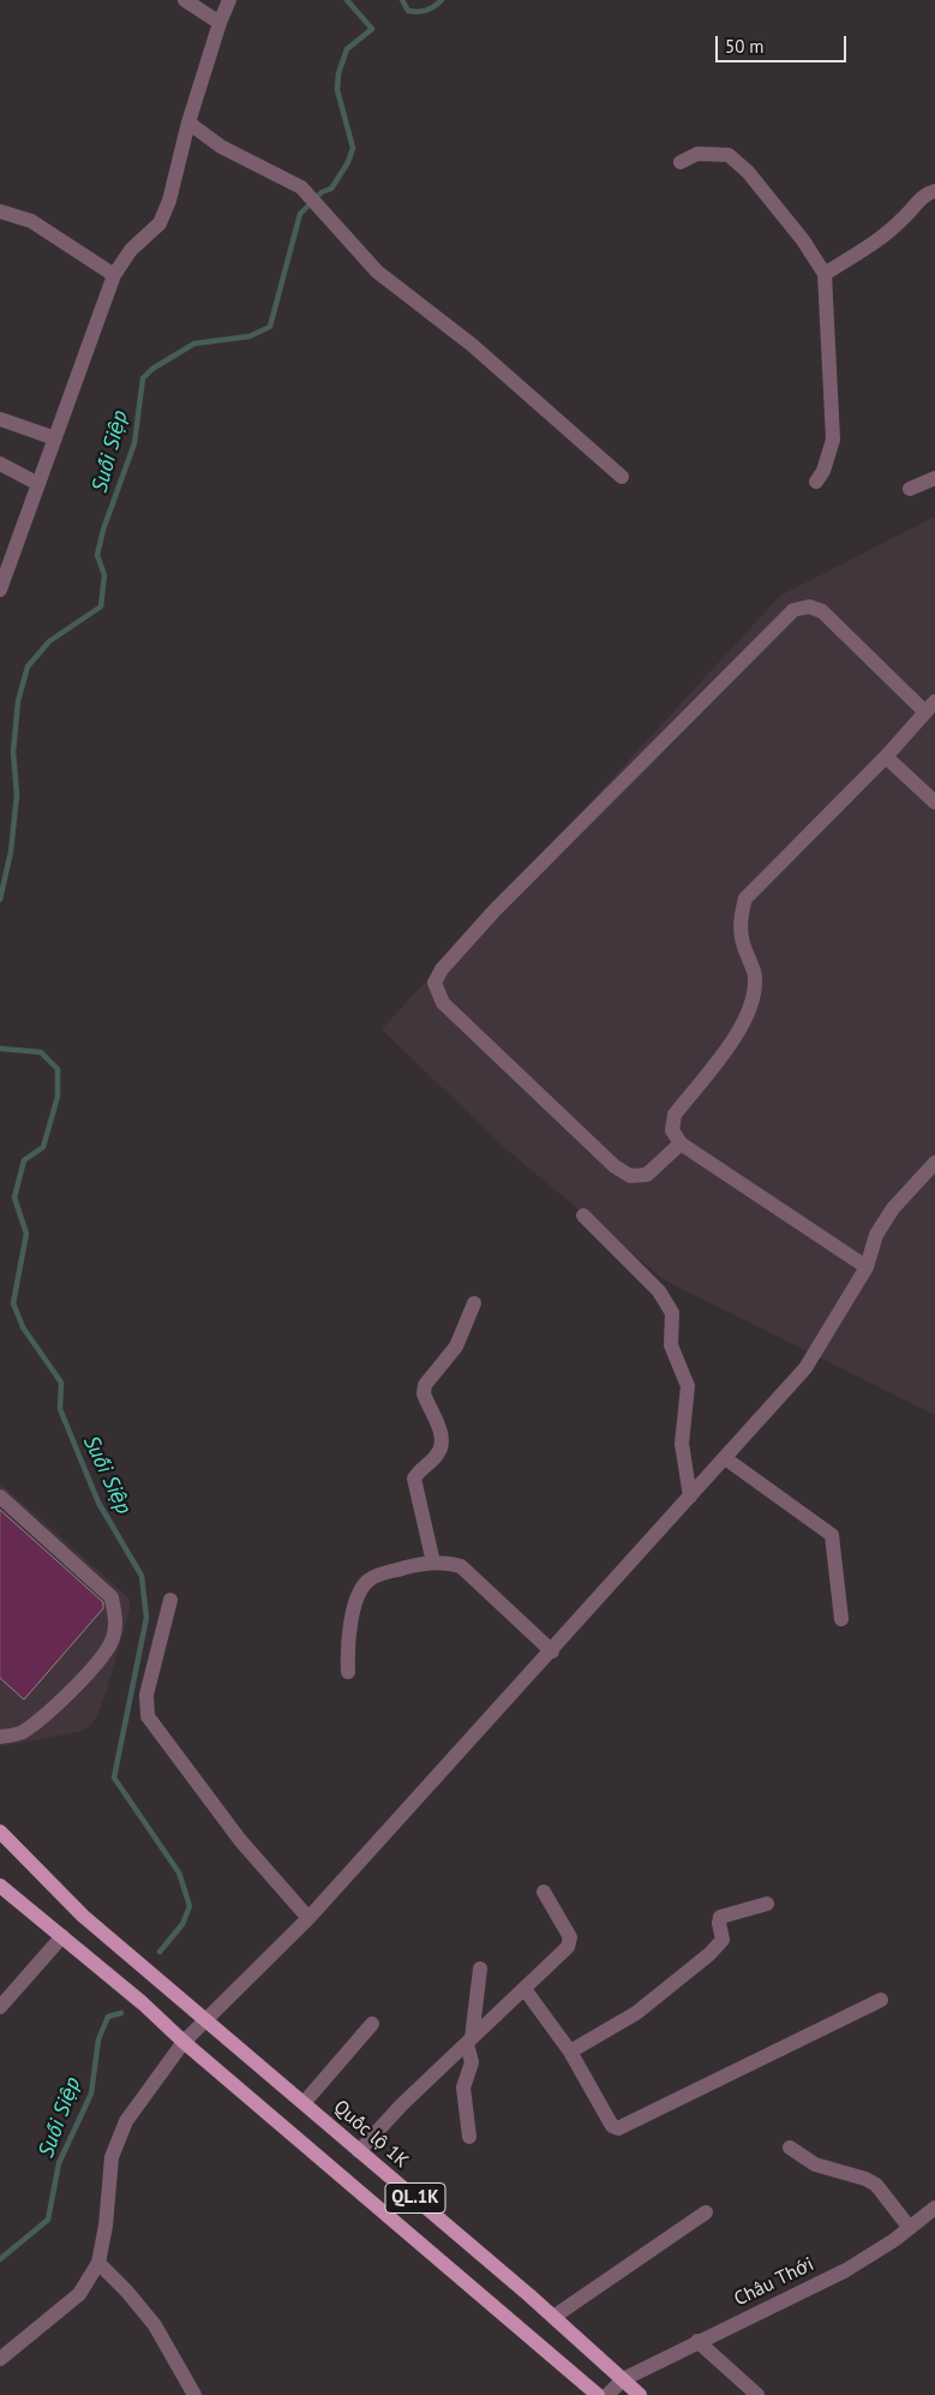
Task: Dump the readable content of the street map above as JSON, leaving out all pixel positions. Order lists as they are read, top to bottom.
{
  "streets": {
    "main road": ["Quốc lộ 1K", "QL.1K"],
    "street": ["Châu Thới"]
  },
  "crossings": [
    ["Quốc lộ 1K", "Châu Thới"]
  ],
  "water": ["Suối Siệp"],
  "scale_bar": "50 m"
}
